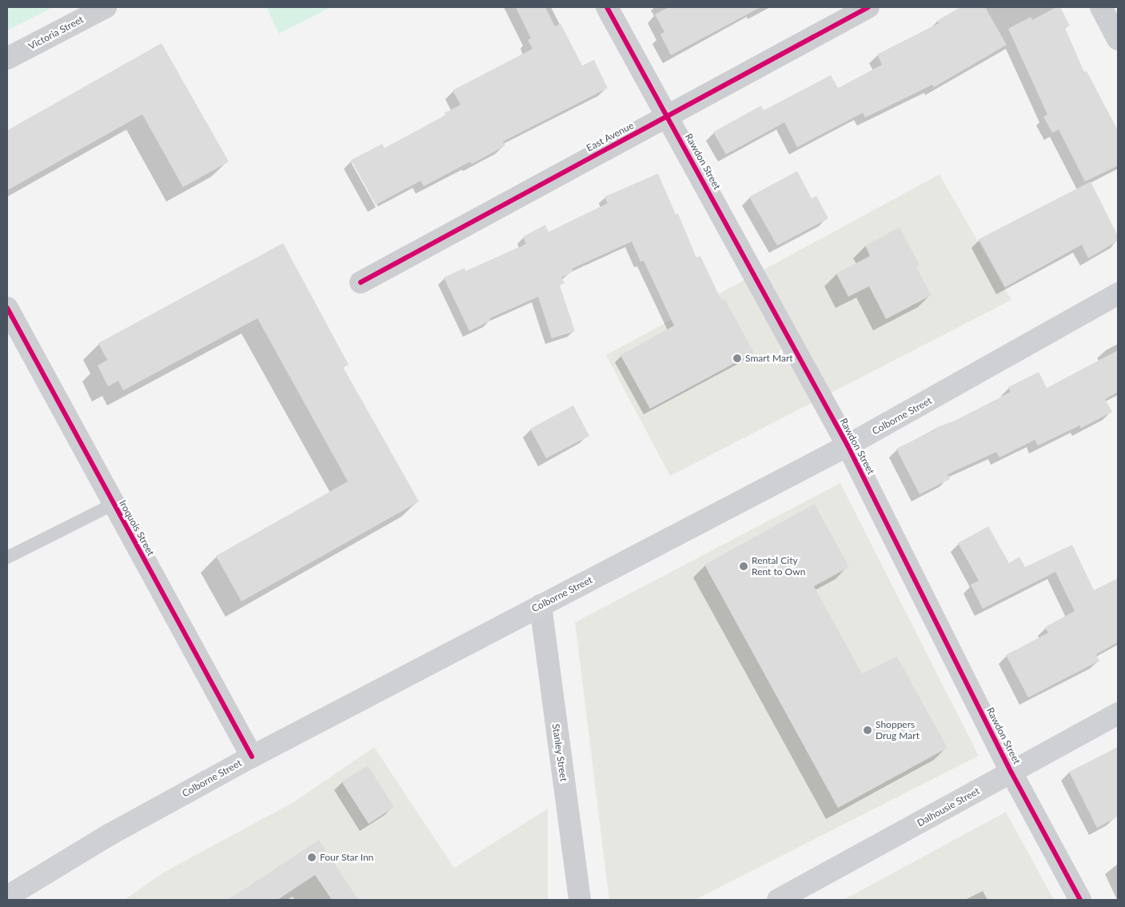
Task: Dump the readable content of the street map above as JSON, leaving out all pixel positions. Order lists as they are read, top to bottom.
{
  "streets": {
    "main road": ["Colborne Street", "Dalhousie Street"],
    "street": [
      "Victoria Street",
      "East Avenue",
      "Rawdon Street",
      "Iroquois Street",
      "Stanley Street"
    ]
  },
  "crossings": [
    ["East Avenue", "Rawdon Street"],
    ["Rawdon Street", "Colborne Street"],
    ["Rawdon Street", "Dalhousie Street"],
    ["Colborne Street", "Iroquois Street"],
    ["Colborne Street", "Stanley Street"]
  ],
  "places": [
    "Smart Mart",
    "Rental City Rent to Own",
    "Shoppers Drug Mart",
    "Four Star Inn"
  ]
}
